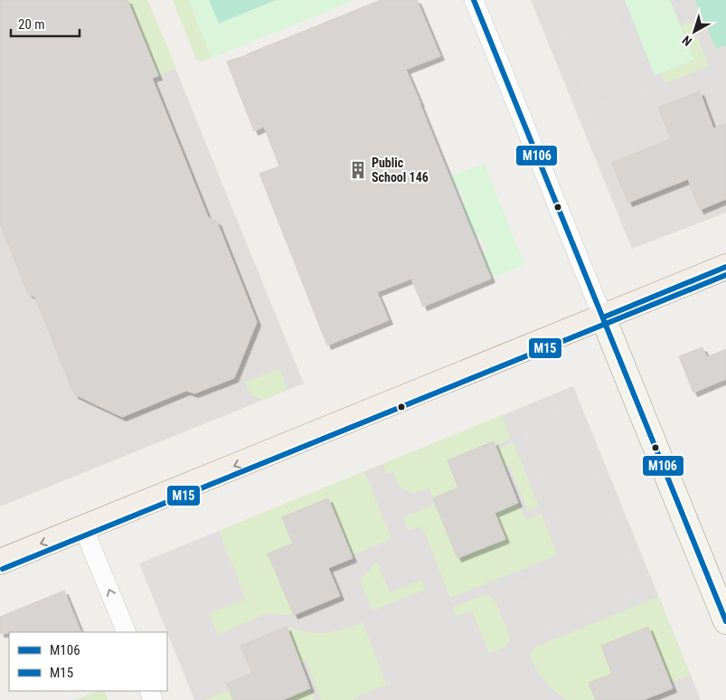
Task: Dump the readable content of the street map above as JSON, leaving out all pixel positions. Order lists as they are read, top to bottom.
{
  "places": {
    "building": ["Public School 146"]
  },
  "lines": ["transit line M106", "transit line M15"],
  "legend": ["M106", "M15"],
  "scale_bar": "20 m",
  "north": "bottom left"
}
